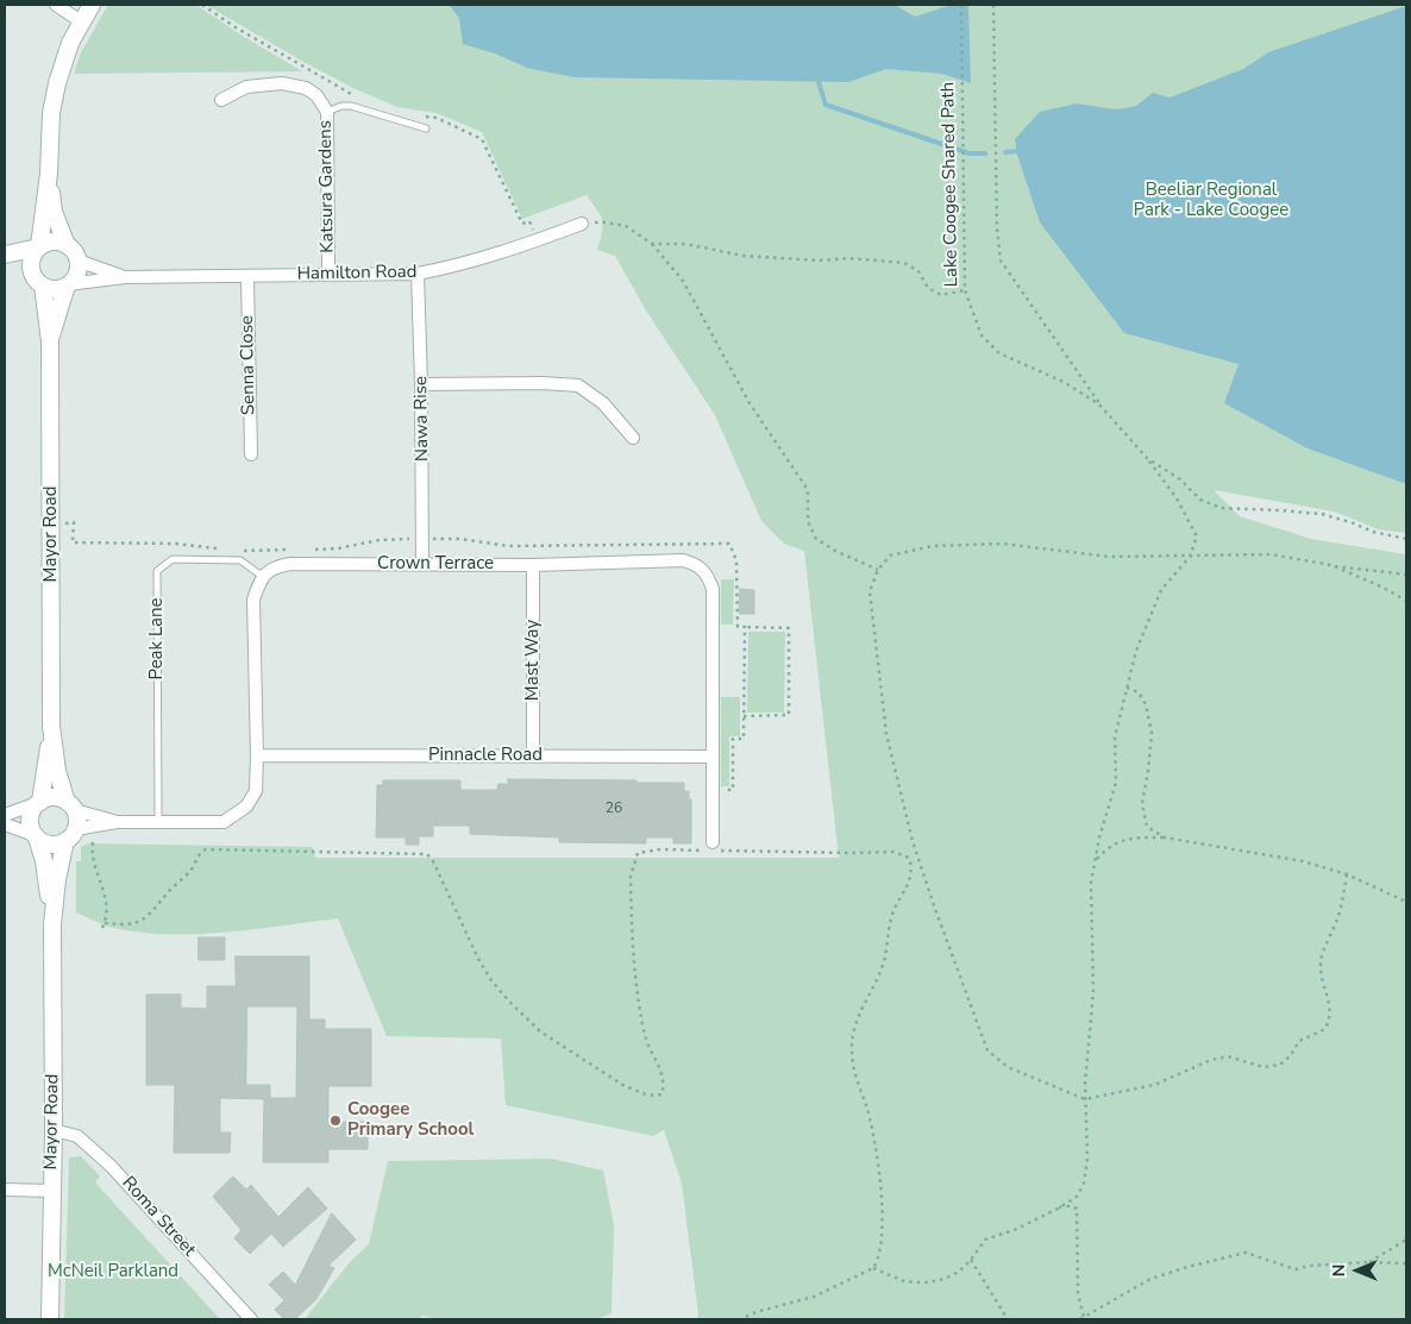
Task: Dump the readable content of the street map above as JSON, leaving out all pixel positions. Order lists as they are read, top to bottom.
{
  "streets": {
    "main road": ["Mayor Road"],
    "street": [
      "Katsura Gardens",
      "Hamilton Road",
      "Senna Close",
      "Nawa Rise",
      "Crown Terrace",
      "Mast Way",
      "Pinnacle Road",
      "Roma Street"
    ],
    "lane": ["Peak Lane"],
    "path": ["Lake Coogee Shared Path"]
  },
  "crossings": [
    ["Katsura Gardens", "Hamilton Road"],
    ["Hamilton Road", "Senna Close"],
    ["Hamilton Road", "Nawa Rise"],
    ["Hamilton Road", "Mayor Road"],
    ["Nawa Rise", "Crown Terrace"],
    ["Mayor Road", "Roma Street"],
    ["Crown Terrace", "Peak Lane"],
    ["Crown Terrace", "Mast Way"],
    ["Crown Terrace", "Pinnacle Road"],
    ["Mast Way", "Pinnacle Road"]
  ],
  "parks": ["Beeliar Regional Park - Lake Coogee", "McNeil Parkland"],
  "places": ["Coogee Primary School"],
  "house_numbers": ["26"],
  "north": "left"
}
